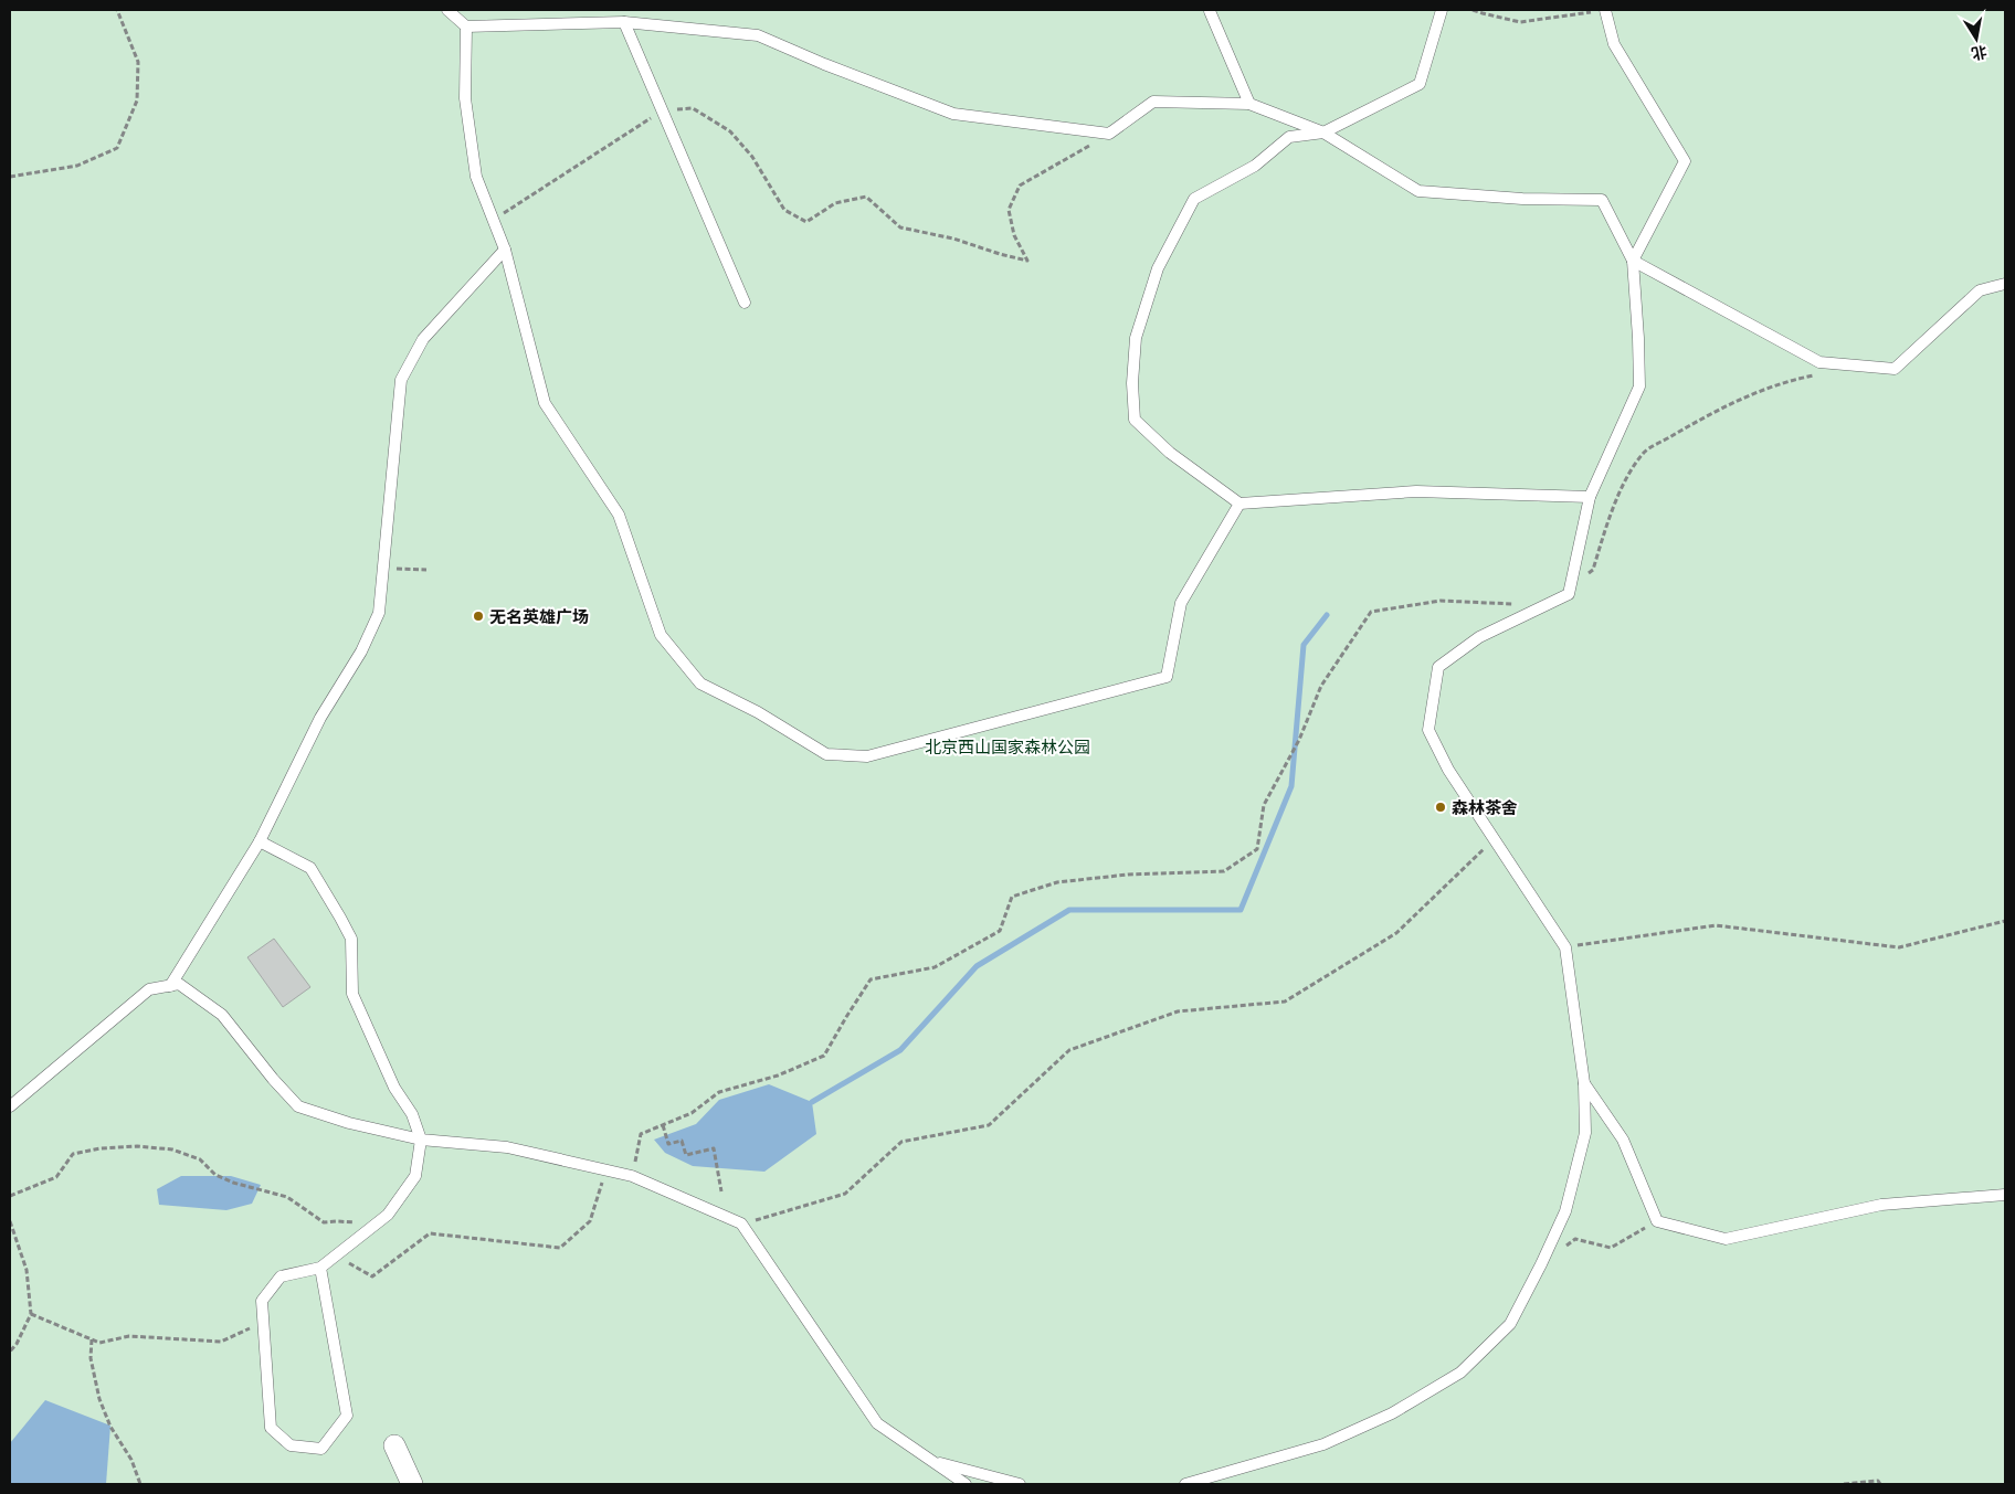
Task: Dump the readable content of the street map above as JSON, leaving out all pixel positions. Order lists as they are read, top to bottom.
{
  "parks": ["北京西山国家森林公园"],
  "places": ["无名英雄广场", "森林茶舍"],
  "north": "bottom"
}
